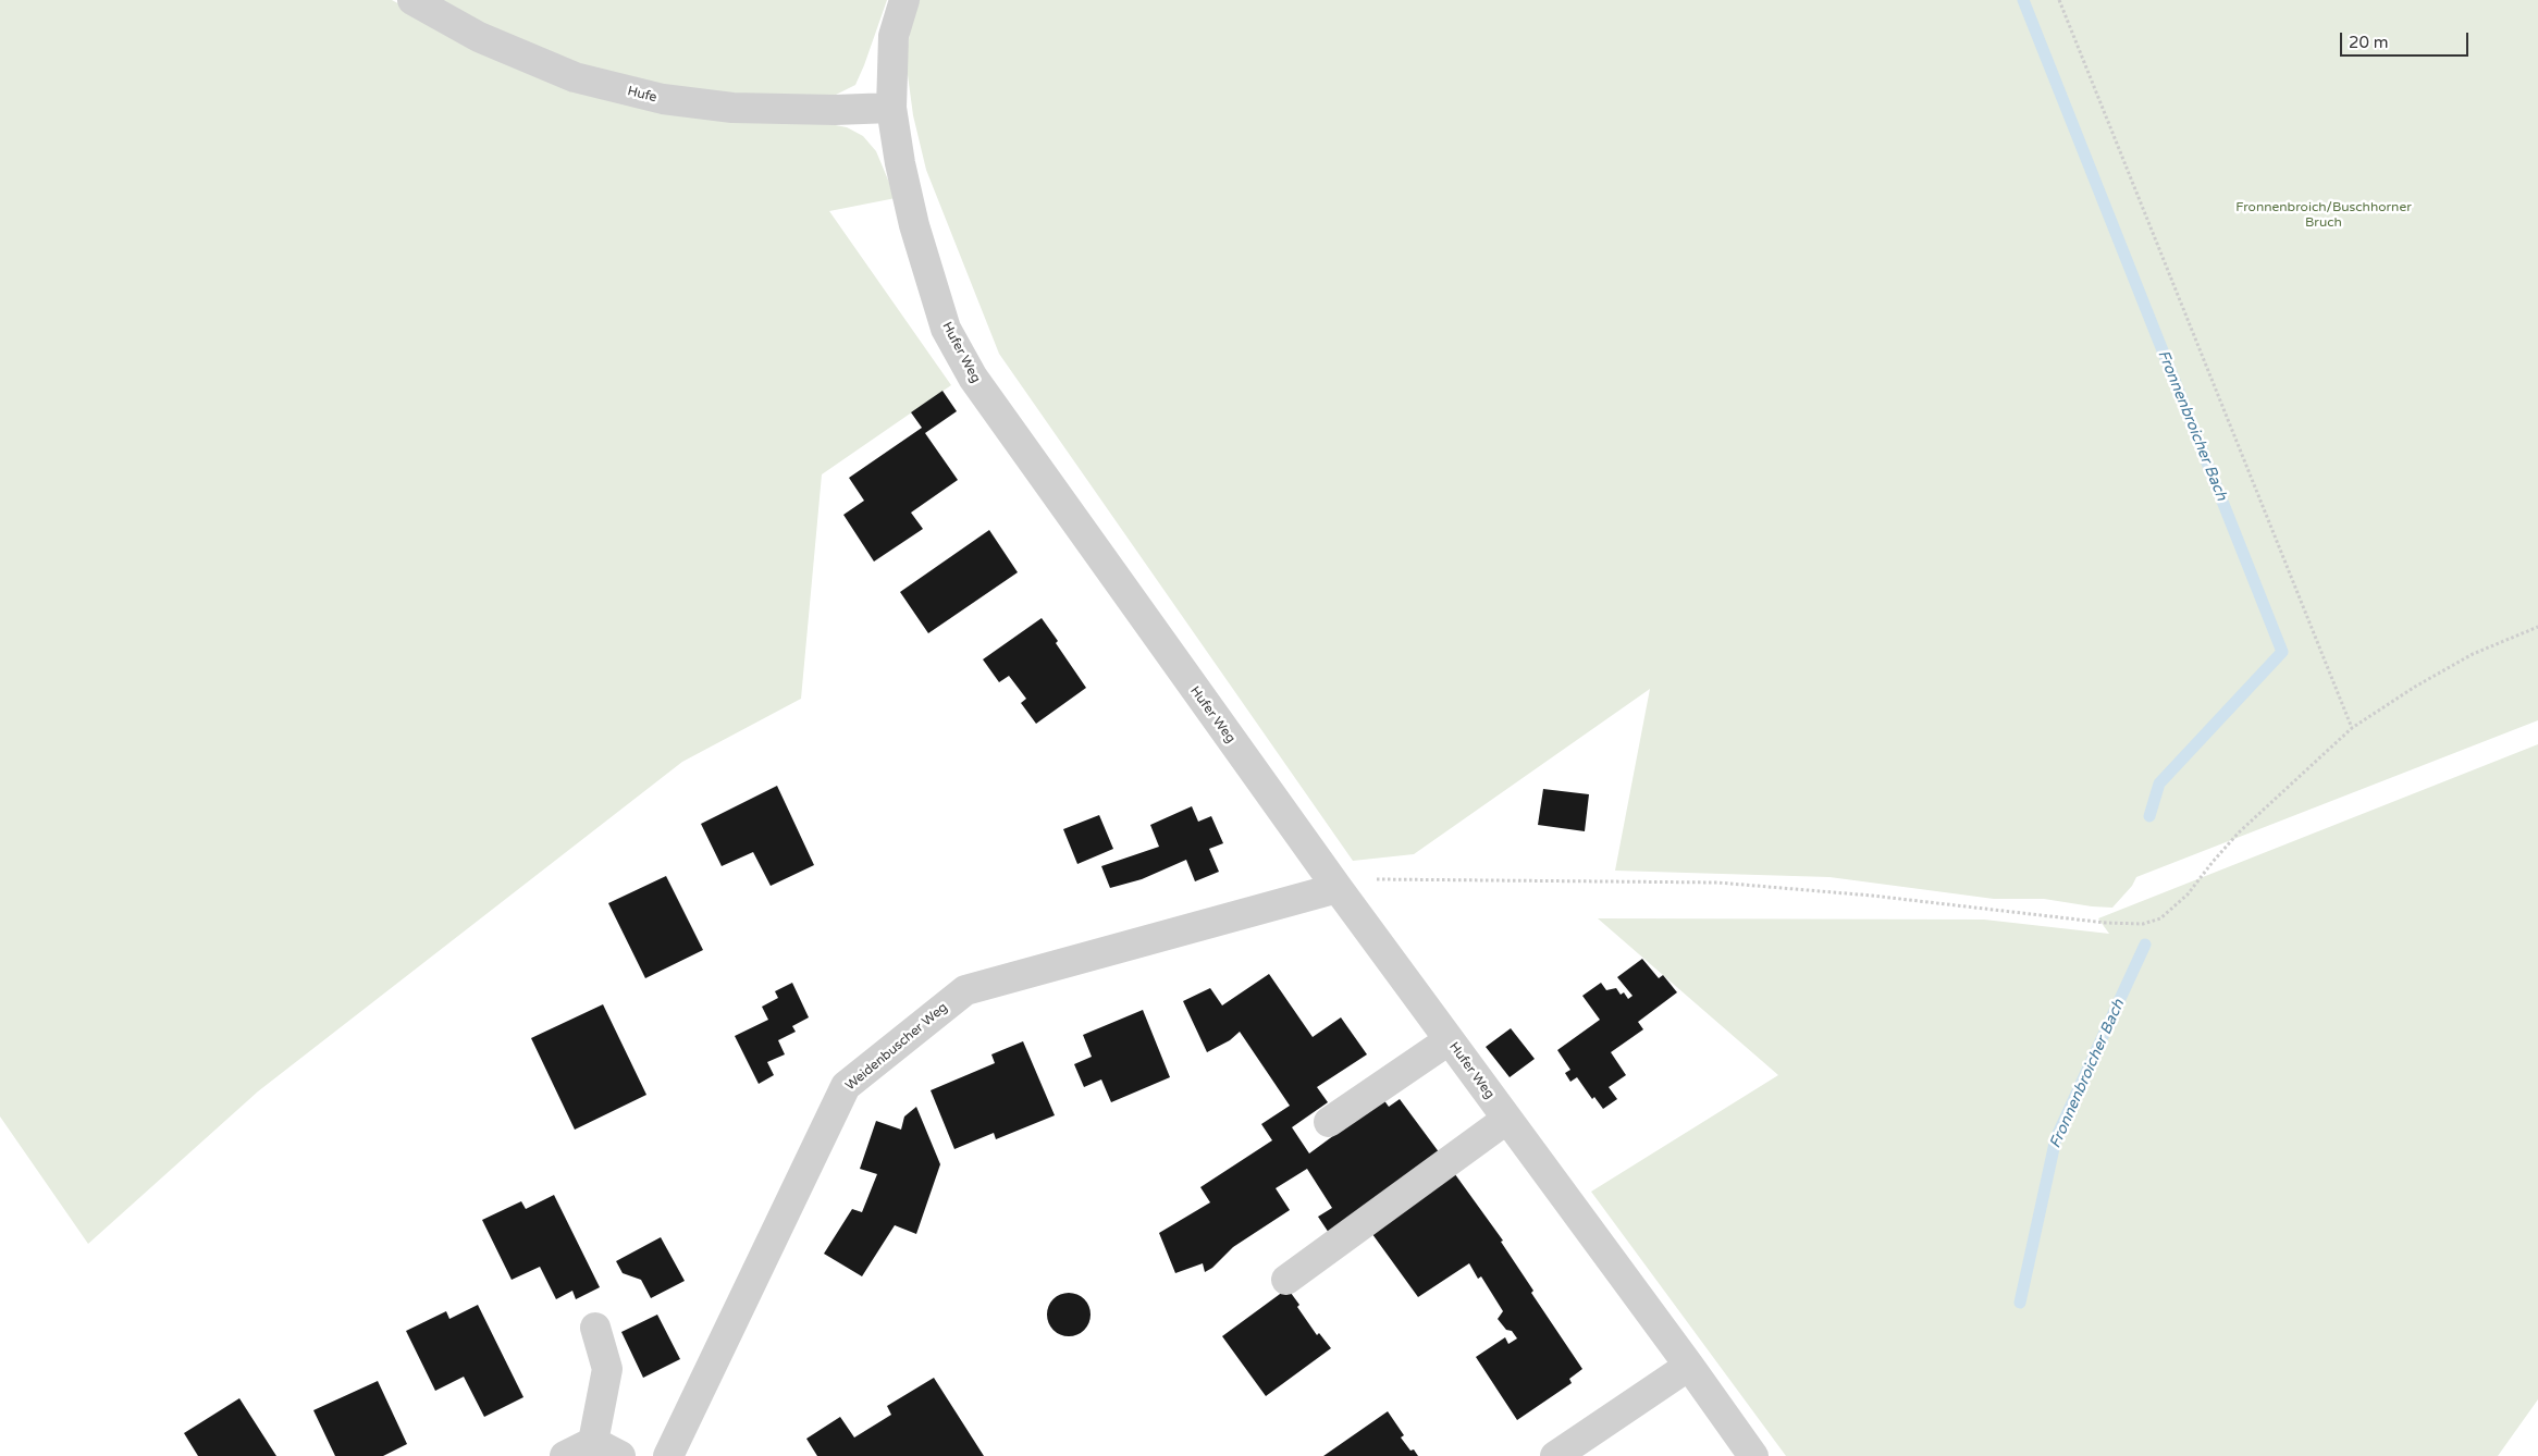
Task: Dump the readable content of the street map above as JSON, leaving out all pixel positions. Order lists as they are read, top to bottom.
{
  "streets": {
    "street": ["Hufe", "Hufer Weg", "Weidenbuscher Weg"]
  },
  "crossings": [
    ["Hufe", "Hufer Weg"],
    ["Hufer Weg", "Weidenbuscher Weg"]
  ],
  "water": ["Fronnenbroicher Bach"],
  "parks": ["Fronnenbroich/Buschhorner Bruch"],
  "scale_bar": "20 m"
}
